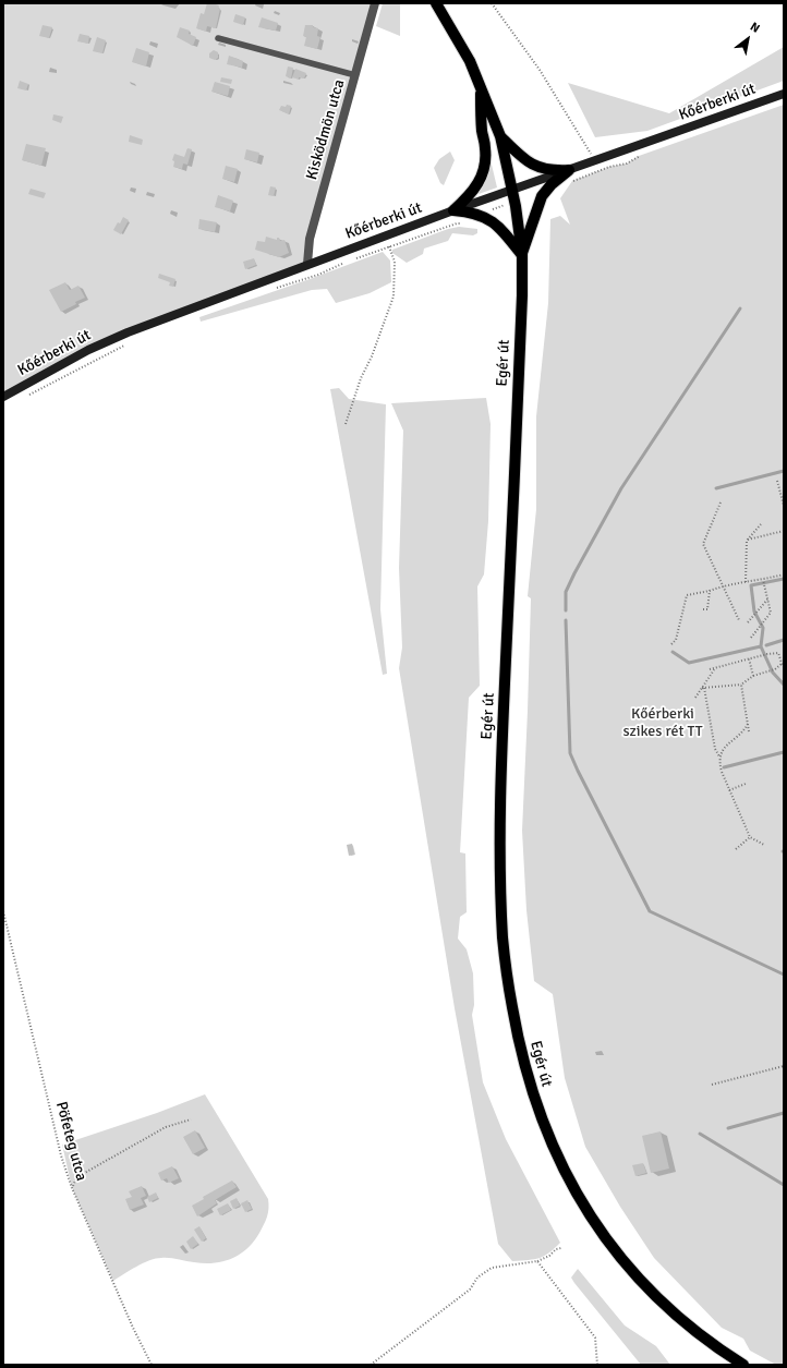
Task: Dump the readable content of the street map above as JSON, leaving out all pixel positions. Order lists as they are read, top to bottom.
{
  "streets": {
    "main road": ["Egér út"],
    "street": ["Kőérberki út", "Kisködmön utca"],
    "path": ["Pöfeteg utca"]
  },
  "crossings": [
    ["Kőérberki út", "Kisködmön utca"],
    ["Kőérberki út", "Egér út"]
  ],
  "parks": ["Kőérberki szikes rét TT"],
  "north": "top right"
}
